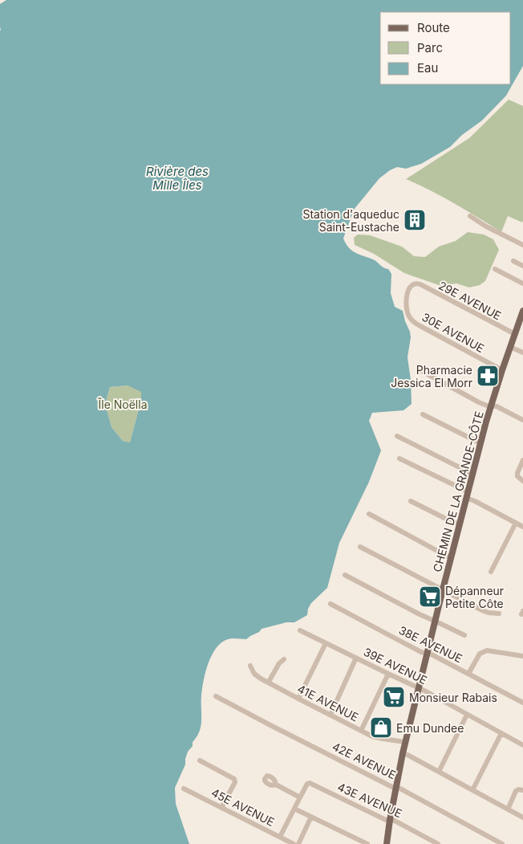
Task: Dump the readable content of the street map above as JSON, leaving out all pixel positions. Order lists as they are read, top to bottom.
{
  "streets": {
    "main road": ["CHEMIN DE LA GRANDE-CÔTE"],
    "street": [
      "29E AVENUE",
      "30E AVENUE",
      "38E AVENUE",
      "39E AVENUE",
      "41E AVENUE",
      "42E AVENUE",
      "43E AVENUE",
      "45E AVENUE"
    ]
  },
  "crossings": [
    ["29E AVENUE", "30E AVENUE"],
    ["29E AVENUE", "CHEMIN DE LA GRANDE-CÔTE"],
    ["30E AVENUE", "CHEMIN DE LA GRANDE-CÔTE"],
    ["CHEMIN DE LA GRANDE-CÔTE", "38E AVENUE"],
    ["CHEMIN DE LA GRANDE-CÔTE", "39E AVENUE"],
    ["CHEMIN DE LA GRANDE-CÔTE", "41E AVENUE"],
    ["CHEMIN DE LA GRANDE-CÔTE", "42E AVENUE"],
    ["CHEMIN DE LA GRANDE-CÔTE", "43E AVENUE"]
  ],
  "water": ["Rivière des Mille Îles"],
  "parks": ["Île Noëlla"],
  "places": {
    "building": ["Station d'aqueduc Saint-Eustache"],
    "pharmacy": ["Pharmacie Jessica El Morr"],
    "supermarket": ["Dépanneur Petite Côte", "Monsieur Rabais"],
    "shop": ["Emu Dundee"]
  },
  "legend": ["Route", "Parc", "Eau"]
}
